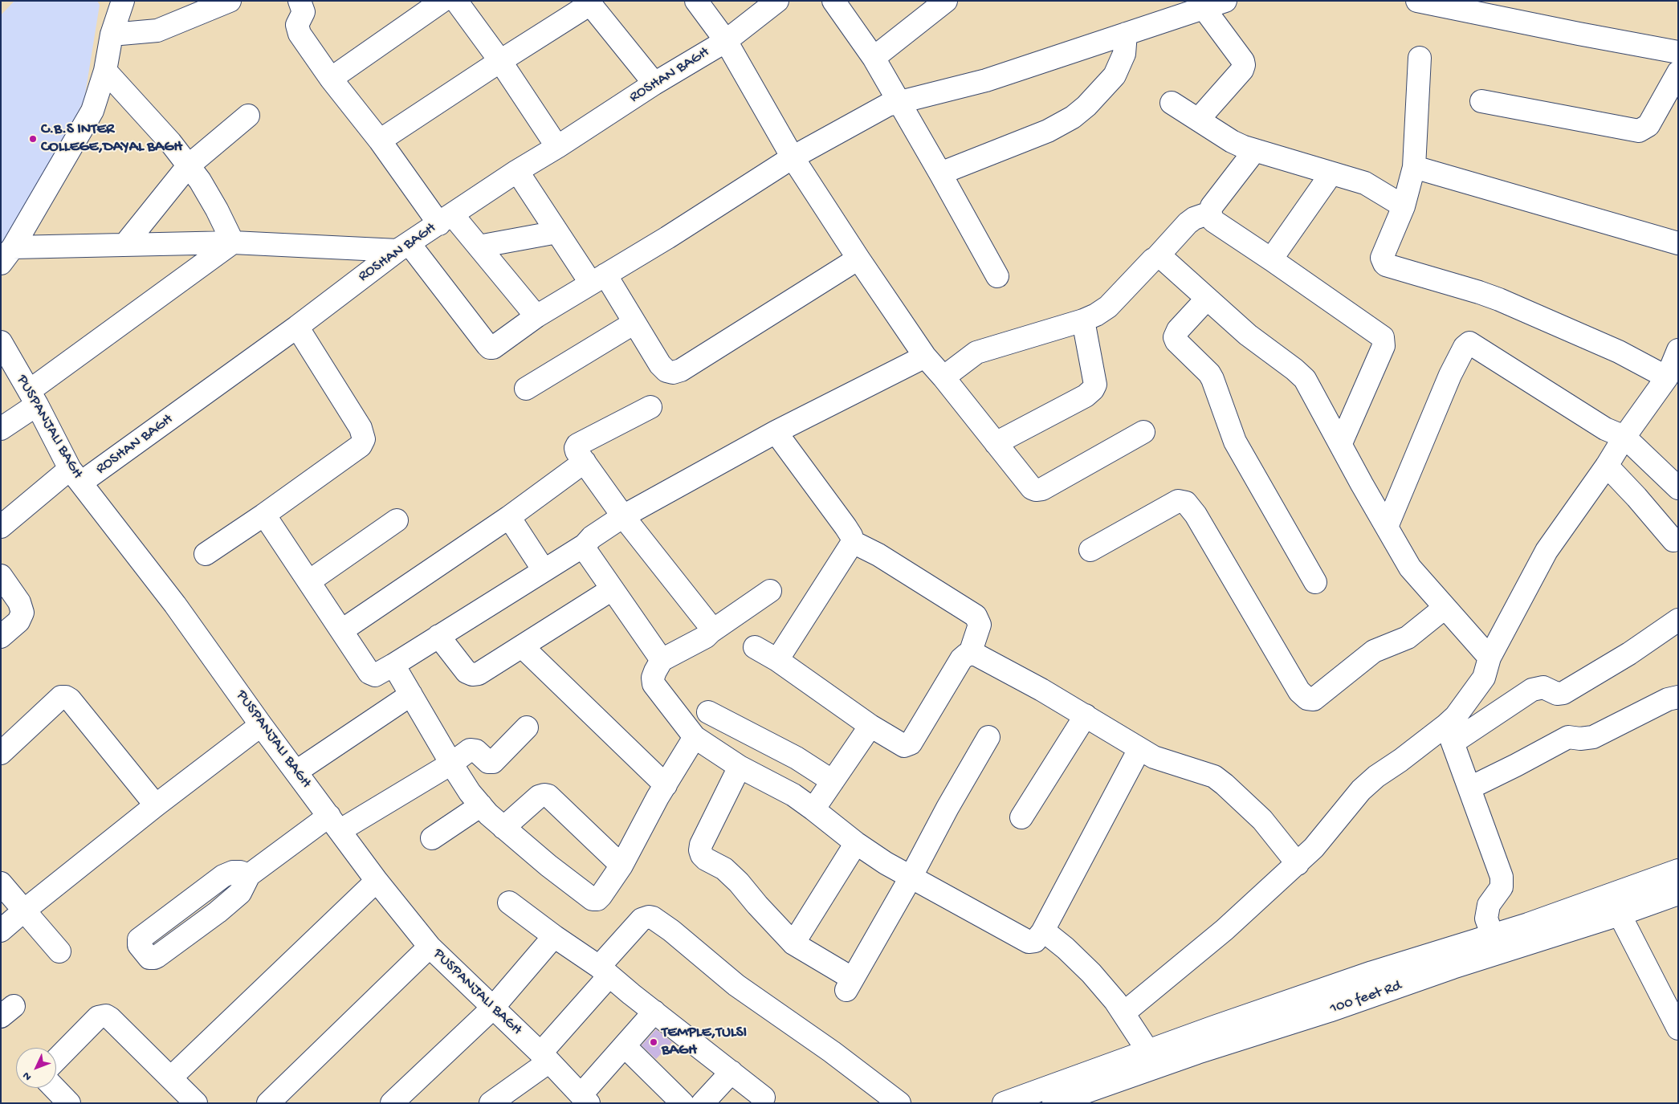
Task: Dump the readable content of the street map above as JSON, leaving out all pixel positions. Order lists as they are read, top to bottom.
{
  "streets": {
    "street": ["ROSHAN BAGH", "PUSPANJALI BAGH", "100 feet Rd"]
  },
  "crossings": [
    ["ROSHAN BAGH", "PUSPANJALI BAGH"]
  ],
  "places": ["C.B.S INTER COLLEGE,DAYAL BAGH", "TEMPLE,TULSI BAGH"],
  "north": "bottom left"
}
